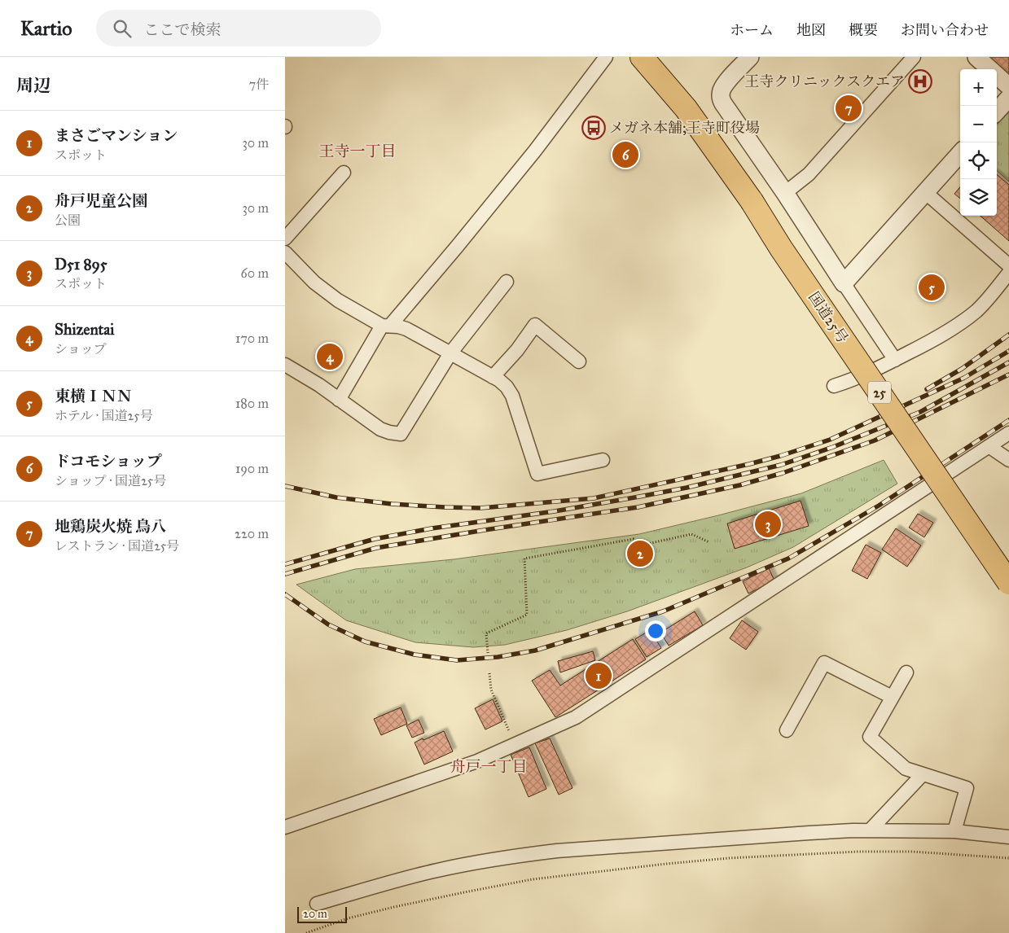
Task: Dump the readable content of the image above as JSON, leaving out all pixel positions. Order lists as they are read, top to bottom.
{
  "streets": {
    "highway": ["国道25号", "25"]
  },
  "districts": ["王寺一丁目", "舟戸一丁目"],
  "places": {
    "hospital": ["王寺クリニックスクエア"],
    "bus stop": ["メガネ本舗;王寺町役場"]
  },
  "scale_bar": "20 m",
  "page": {
    "header": "Kartio",
    "search": "ここで検索",
    "nav": [
      "ホーム",
      "地図",
      "概要",
      "お問い合わせ"
    ],
    "heading": ["周辺", "7件"],
    "map_buttons": ["+", "−"],
    "pins": [
      "7",
      "6",
      "5",
      "4",
      "3",
      "2",
      "1"
    ],
    "list": [
      {
        "mark": "1",
        "name": "まさごマンション",
        "note": "スポット",
        "value": "30 m"
      },
      {
        "mark": "2",
        "name": "舟戸児童公園",
        "note": "公園",
        "value": "30 m"
      },
      {
        "mark": "3",
        "name": "D51 895",
        "note": "スポット",
        "value": "60 m"
      },
      {
        "mark": "4",
        "name": "Shizentai",
        "note": "ショップ",
        "value": "170 m"
      },
      {
        "mark": "5",
        "name": "東横ＩＮＮ",
        "note": "ホテル · 国道25号",
        "value": "180 m"
      },
      {
        "mark": "6",
        "name": "ドコモショップ",
        "note": "ショップ · 国道25号",
        "value": "190 m"
      },
      {
        "mark": "7",
        "name": "地鶏炭火焼 鳥八",
        "note": "レストラン · 国道25号",
        "value": "220 m"
      }
    ],
    "scale": "20 m"
  }
}
